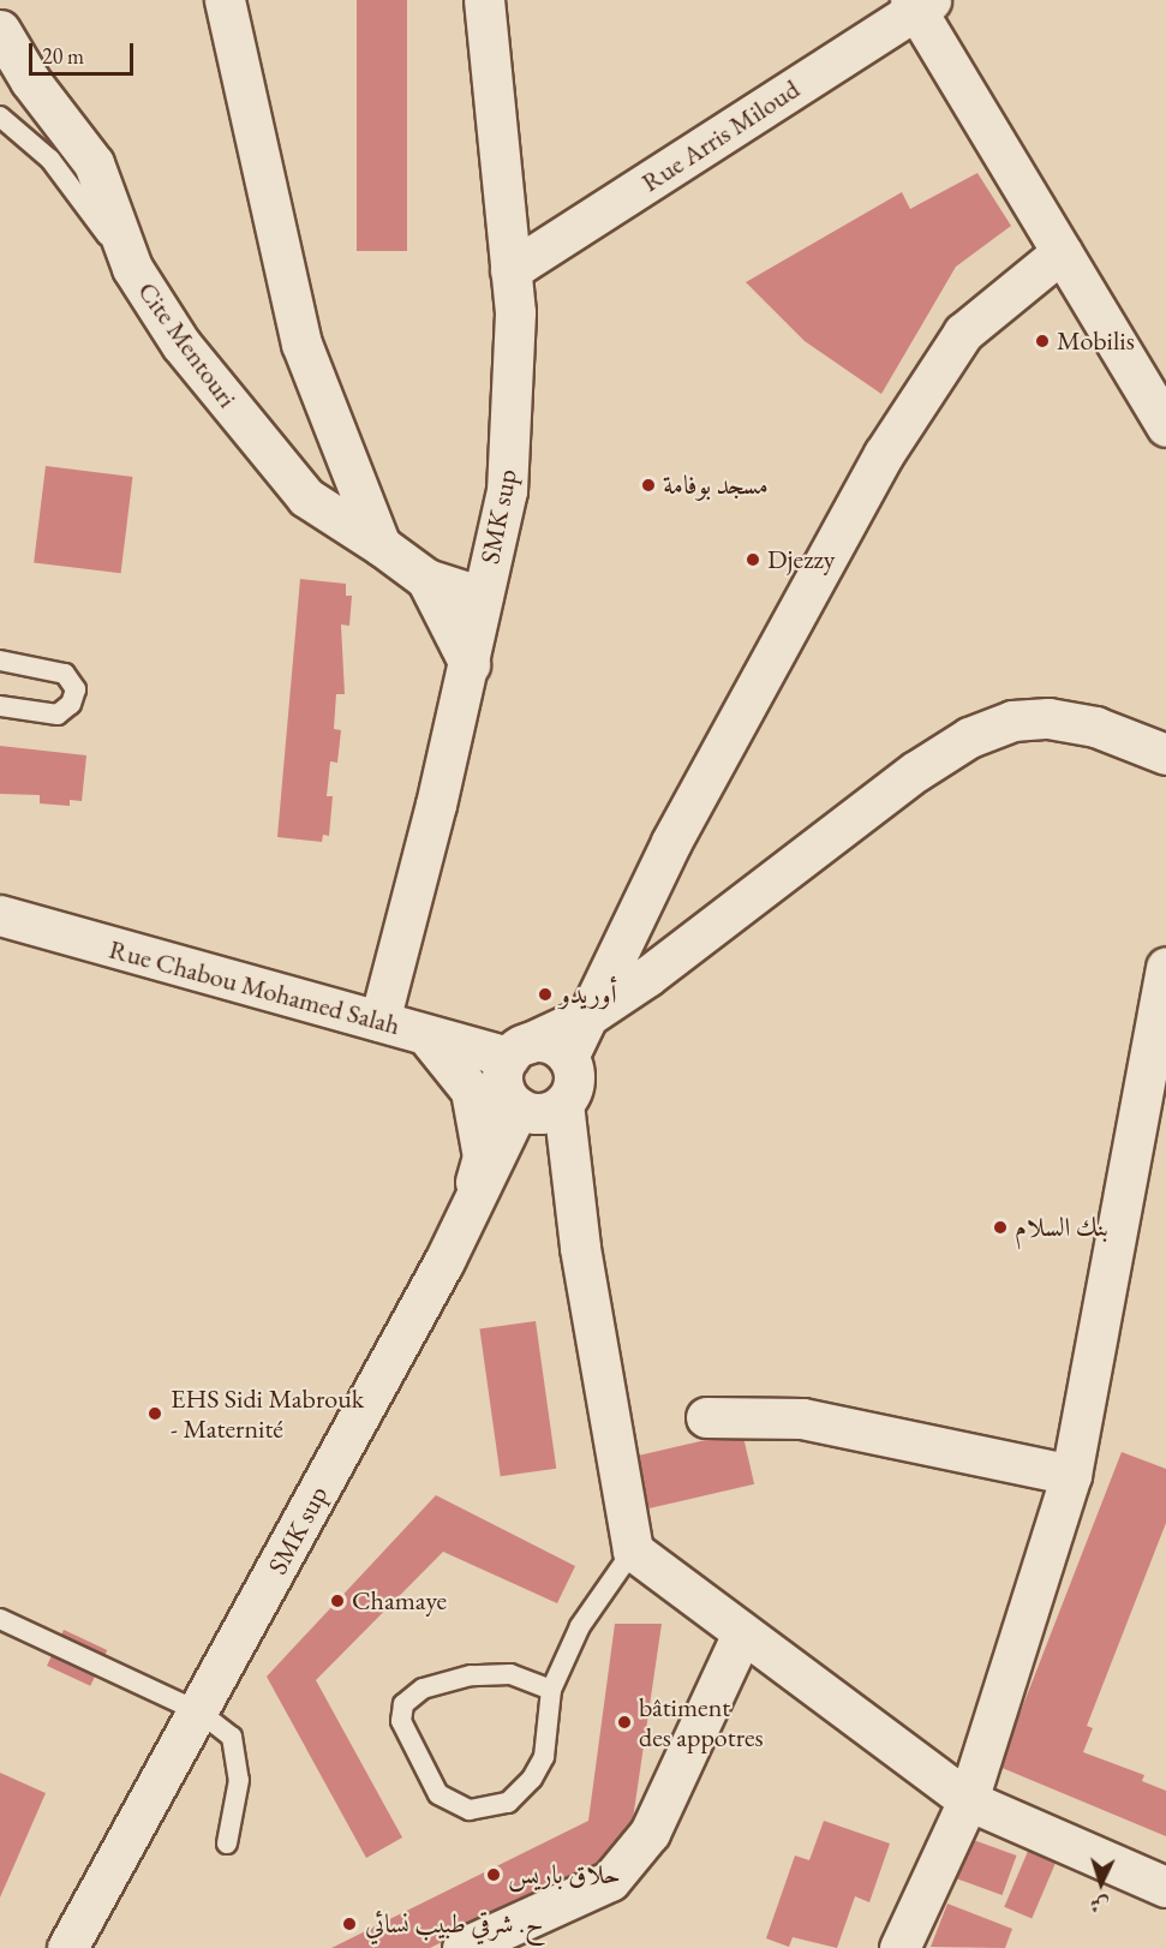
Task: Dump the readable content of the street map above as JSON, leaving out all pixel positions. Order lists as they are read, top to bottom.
{
  "streets": {
    "main road": [
      "Rue Arris Miloud",
      "Cite Mentouri",
      "SMK sup",
      "Rue Chabou Mohamed Salah"
    ]
  },
  "crossings": [
    ["Rue Arris Miloud", "SMK sup"],
    ["Cite Mentouri", "SMK sup"],
    ["SMK sup", "Rue Chabou Mohamed Salah"]
  ],
  "places": [
    "Mobilis",
    "مسجد بوفامة",
    "Djezzy",
    "أوريدو",
    "بنك السلام",
    "EHS Sidi Mabrouk - Maternité",
    "Chamaye",
    "bâtiment des appotres",
    "حلاق باريس",
    "ح. شرقي طبيب نسائي"
  ],
  "scale_bar": "20 m",
  "north": "bottom"
}
